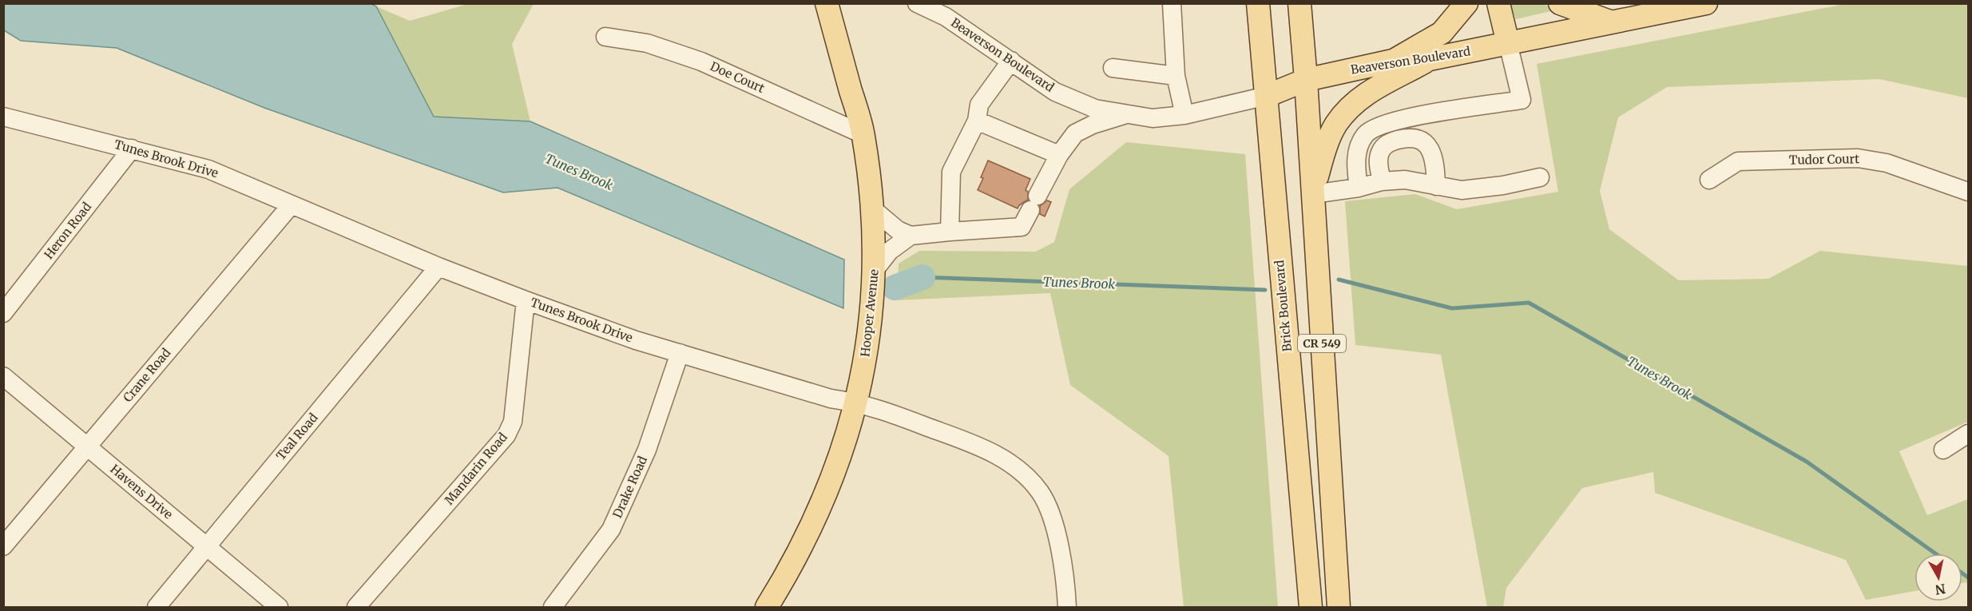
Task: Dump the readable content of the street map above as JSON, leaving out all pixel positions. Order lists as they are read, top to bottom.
{
  "streets": {
    "main road": [
      "Beaverson Boulevard",
      "Brick Boulevard",
      "Hooper Avenue",
      "CR 549"
    ],
    "street": [
      "Doe Court",
      "Tunes Brook Drive",
      "Tudor Court",
      "Heron Road",
      "Crane Road",
      "Teal Road",
      "Mandarin Road",
      "Drake Road",
      "Havens Drive"
    ]
  },
  "crossings": [
    ["Beaverson Boulevard", "Brick Boulevard"],
    ["Beaverson Boulevard", "CR 549"],
    ["Doe Court", "Hooper Avenue"],
    ["Tunes Brook Drive", "Heron Road"],
    ["Tunes Brook Drive", "Hooper Avenue"],
    ["Tunes Brook Drive", "Crane Road"],
    ["Tunes Brook Drive", "Teal Road"],
    ["Tunes Brook Drive", "Mandarin Road"],
    ["Tunes Brook Drive", "Drake Road"],
    ["Crane Road", "Havens Drive"],
    ["Teal Road", "Havens Drive"]
  ],
  "water": ["Tunes Brook"],
  "north": "bottom"
}
